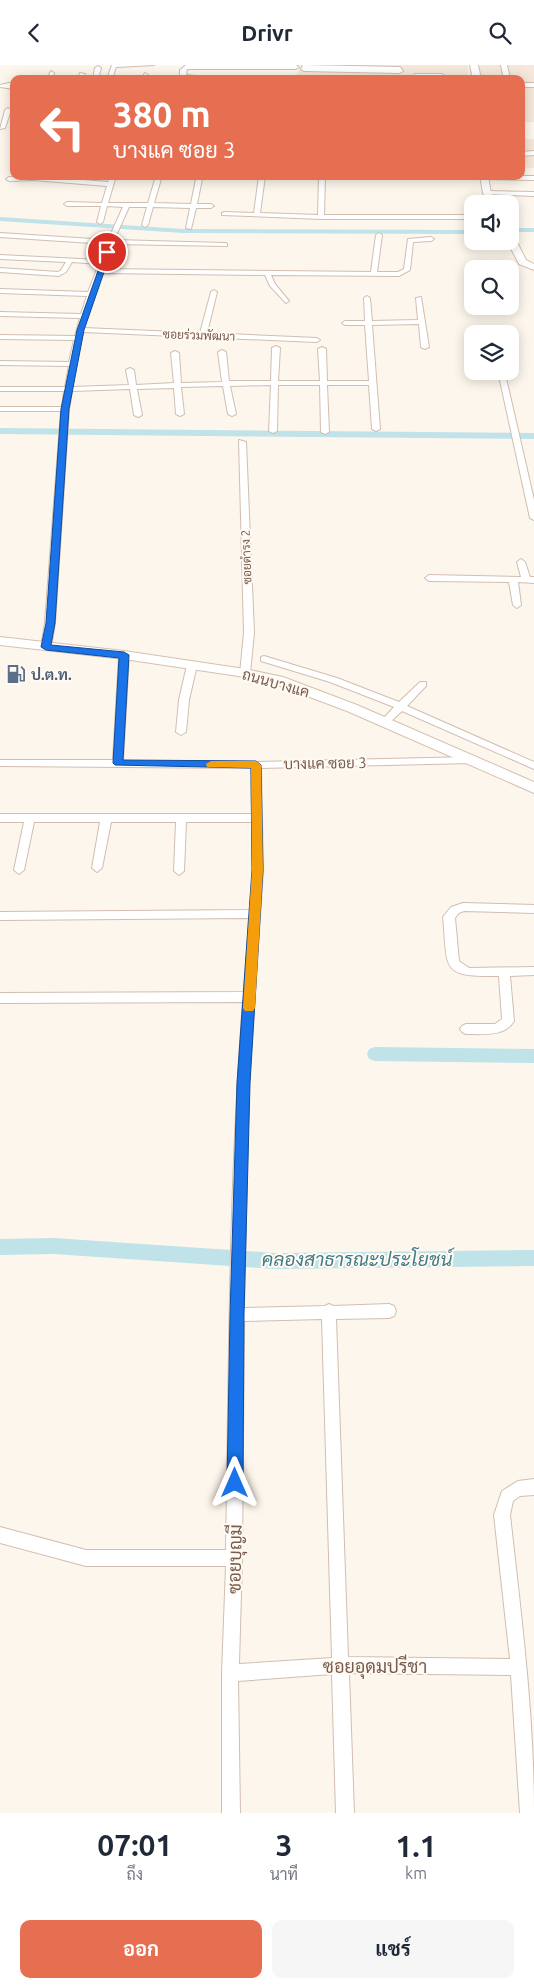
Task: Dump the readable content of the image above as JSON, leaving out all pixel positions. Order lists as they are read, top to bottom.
{
  "streets": {
    "main road": ["ถนนบางแค"],
    "street": [
      "ซอยร่วมพัฒนา",
      "ซอยดำรง 2",
      "บางแค ซอย 3",
      "ซอยบุญมี",
      "ซอยอุดมปรีชา"
    ]
  },
  "crossings": [
    ["ซอยดำรง 2", "ถนนบางแค"],
    ["ถนนบางแค", "บางแค ซอย 3"],
    ["บางแค ซอย 3", "ซอยบุญมี"],
    ["ซอยบุญมี", "ซอยอุดมปรีชา"]
  ],
  "water": ["คลองสาธารณะประโยชน์"],
  "places": {
    "fuel station": ["ป.ต.ท."]
  },
  "page": {
    "header": "Drivr",
    "turn": ["380 m", "บางแค ซอย 3"],
    "eta": [
      "07:01",
      "ถึง",
      "3",
      "นาที",
      "1.1",
      "km"
    ],
    "buttons": ["ออก", "แชร์"]
  }
}
